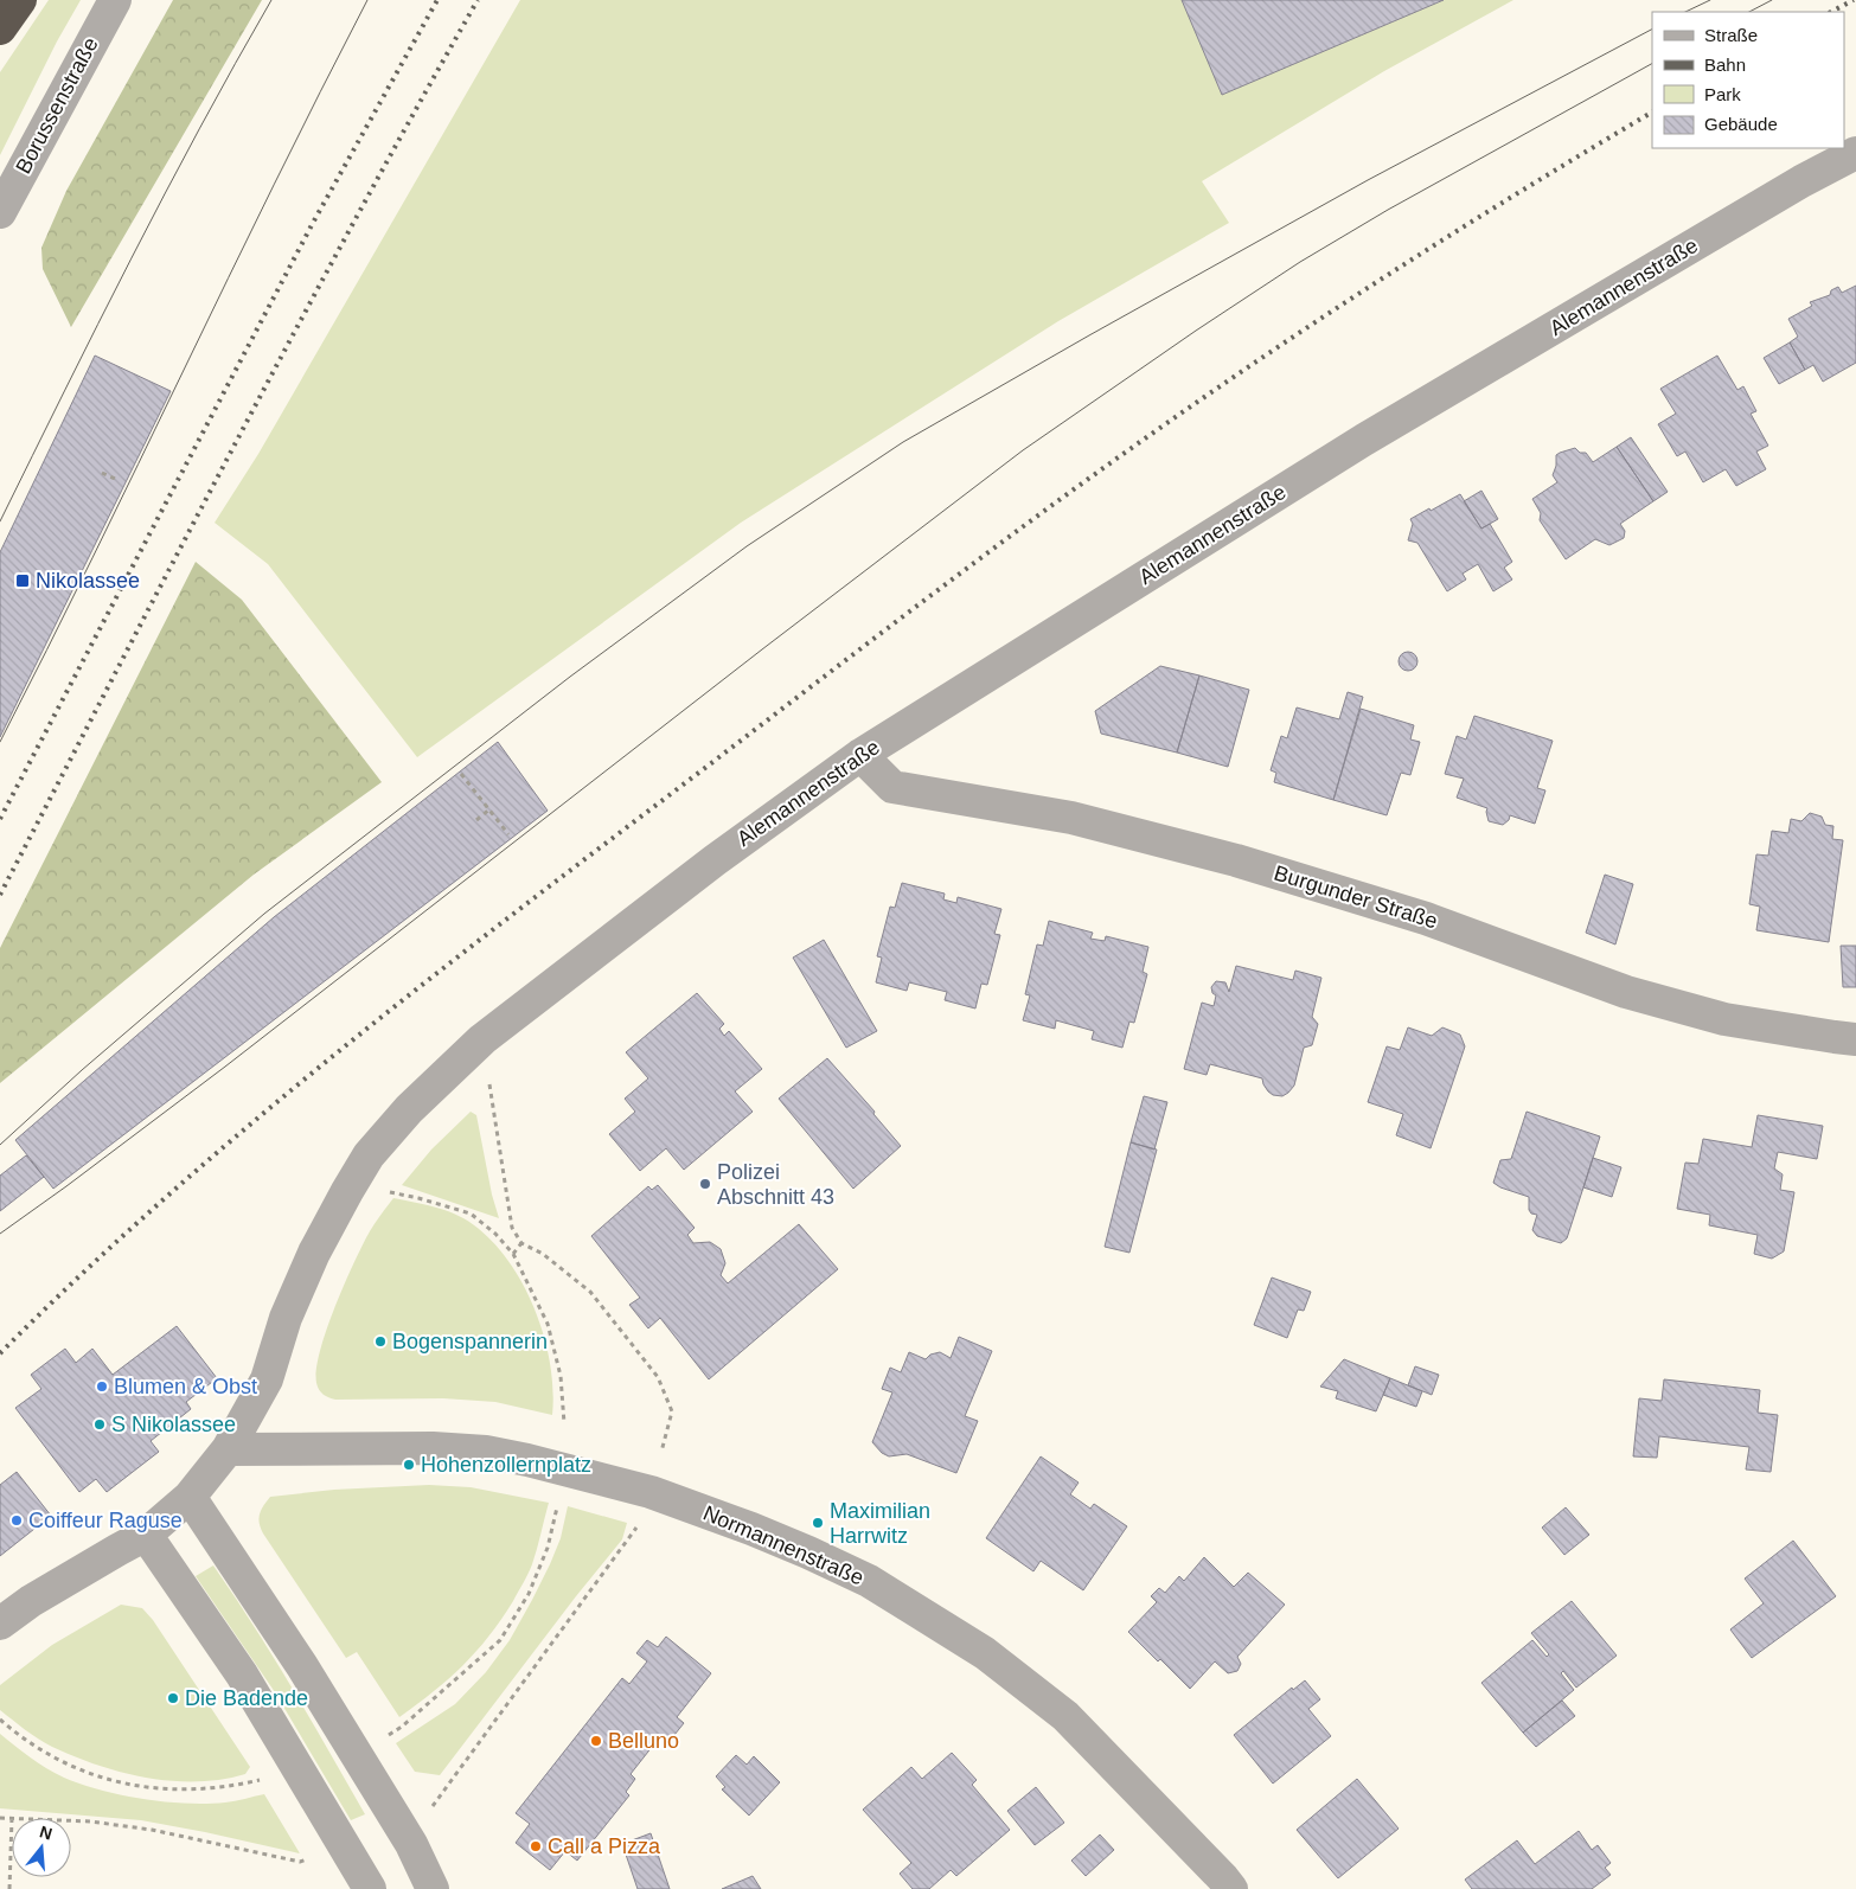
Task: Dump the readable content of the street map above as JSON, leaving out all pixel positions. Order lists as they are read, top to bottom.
{
  "streets": {
    "street": [
      "Borussenstraße",
      "Alemannenstraße",
      "Burgunder Straße",
      "Normannenstraße"
    ]
  },
  "crossings": [
    ["Alemannenstraße", "Burgunder Straße"],
    ["Alemannenstraße", "Normannenstraße"]
  ],
  "places": {
    "transit": ["Nikolassee"],
    "other": [
      "Polizei Abschnitt 43",
      "Bogenspannerin",
      "Blumen & Obst",
      "S Nikolassee",
      "Hohenzollernplatz",
      "Coiffeur Raguse",
      "Maximilian Harrwitz",
      "Die Badende",
      "Belluno",
      "Call a Pizza"
    ]
  },
  "legend": [
    "Straße",
    "Bahn",
    "Park",
    "Gebäude"
  ],
  "north": "top"
}
